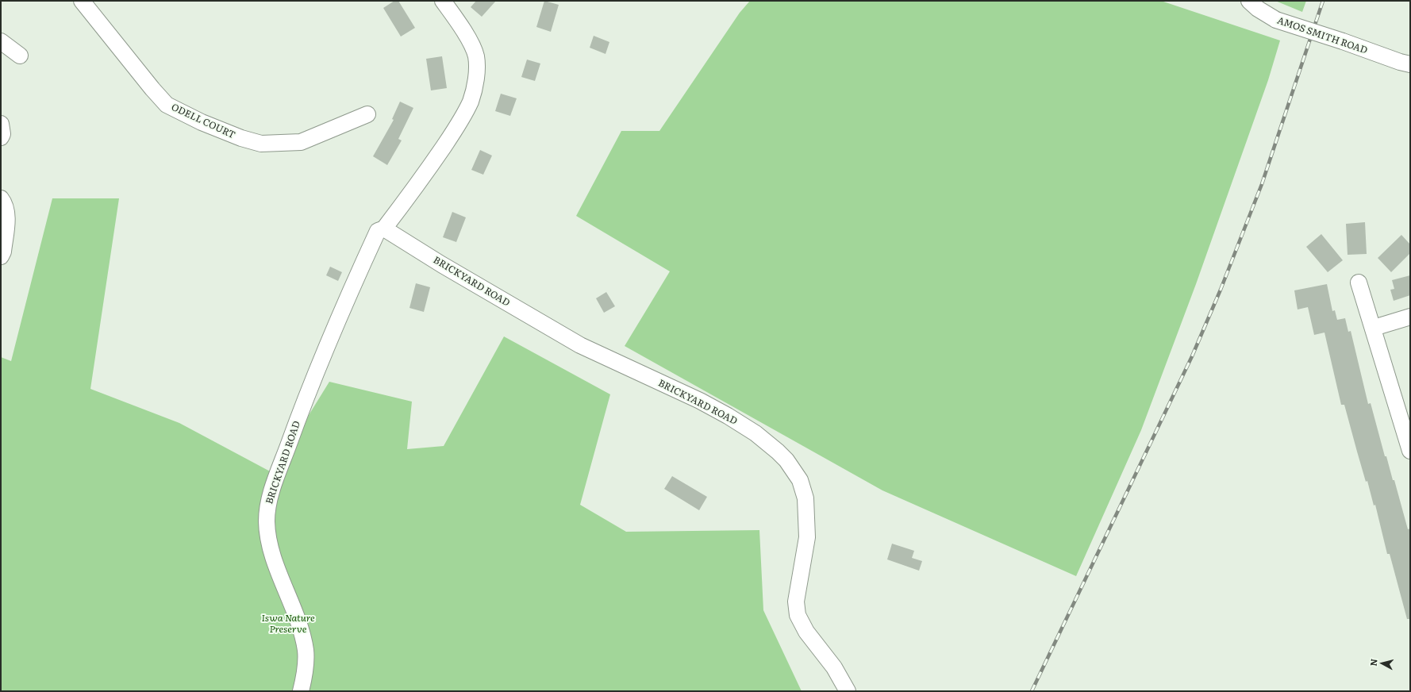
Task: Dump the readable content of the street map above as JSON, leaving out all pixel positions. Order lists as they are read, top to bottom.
{
  "streets": {
    "street": ["AMOS SMITH ROAD", "ODELL COURT", "BRICKYARD ROAD"]
  },
  "parks": ["Iswa Nature Preserve"],
  "north": "left"
}
